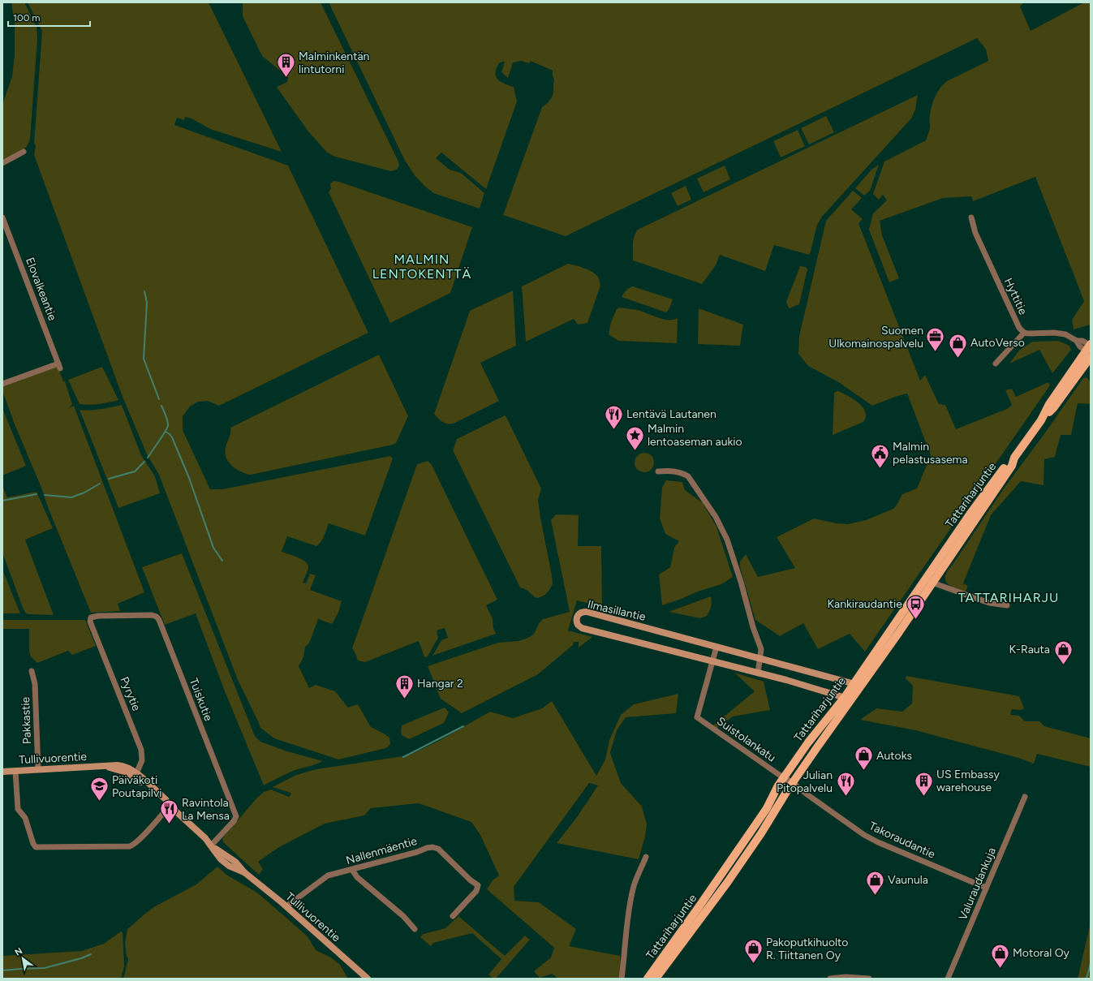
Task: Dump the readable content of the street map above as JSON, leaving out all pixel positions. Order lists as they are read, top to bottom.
{
  "streets": {
    "main road": ["Tattariharjuntie", "Ilmasillantie", "Tullivuorentie"],
    "street": [
      "Elovalkeantie",
      "Hyttitie",
      "Pyrytie",
      "Tuiskutie",
      "Pakkastie",
      "Suistolankatu",
      "Takoraudantie",
      "Nallenmäentie",
      "Valuraudankuja"
    ]
  },
  "crossings": [
    ["Hyttitie", "Tattariharjuntie"],
    ["Tattariharjuntie", "Ilmasillantie"],
    ["Tattariharjuntie", "Suistolankatu"],
    ["Tattariharjuntie", "Takoraudantie"],
    ["Ilmasillantie", "Suistolankatu"],
    ["Pyrytie", "Tuiskutie"],
    ["Pyrytie", "Tullivuorentie"],
    ["Tuiskutie", "Tullivuorentie"],
    ["Pakkastie", "Tullivuorentie"],
    ["Suistolankatu", "Takoraudantie"],
    ["Tullivuorentie", "Nallenmäentie"],
    ["Takoraudantie", "Valuraudankuja"]
  ],
  "districts": ["MALMIN LENTOKENTTÄ", "TATTARIHARJU"],
  "places": {
    "building": ["Malminkentän lintutorni", "Hangar 2", "US Embassy warehouse"],
    "office": ["Suomen Ulkomainospalvelu"],
    "shop": [
      "AutoVerso",
      "K-Rauta",
      "Autoks",
      "Vaunula",
      "Pakoputkihuolto R. Tiittanen Oy",
      "Motoral Oy"
    ],
    "restaurant": ["Lentävä Lautanen", "Julian Pitopalvelu", "Ravintola La Mensa"],
    "place": ["Malmin lentoaseman aukio"],
    "public building": ["Malmin pelastusasema"],
    "bus stop": ["Kankiraudantie"],
    "school or university": ["Päiväkoti Poutapilvi"]
  },
  "scale_bar": "100 m",
  "north": "top left"
}
